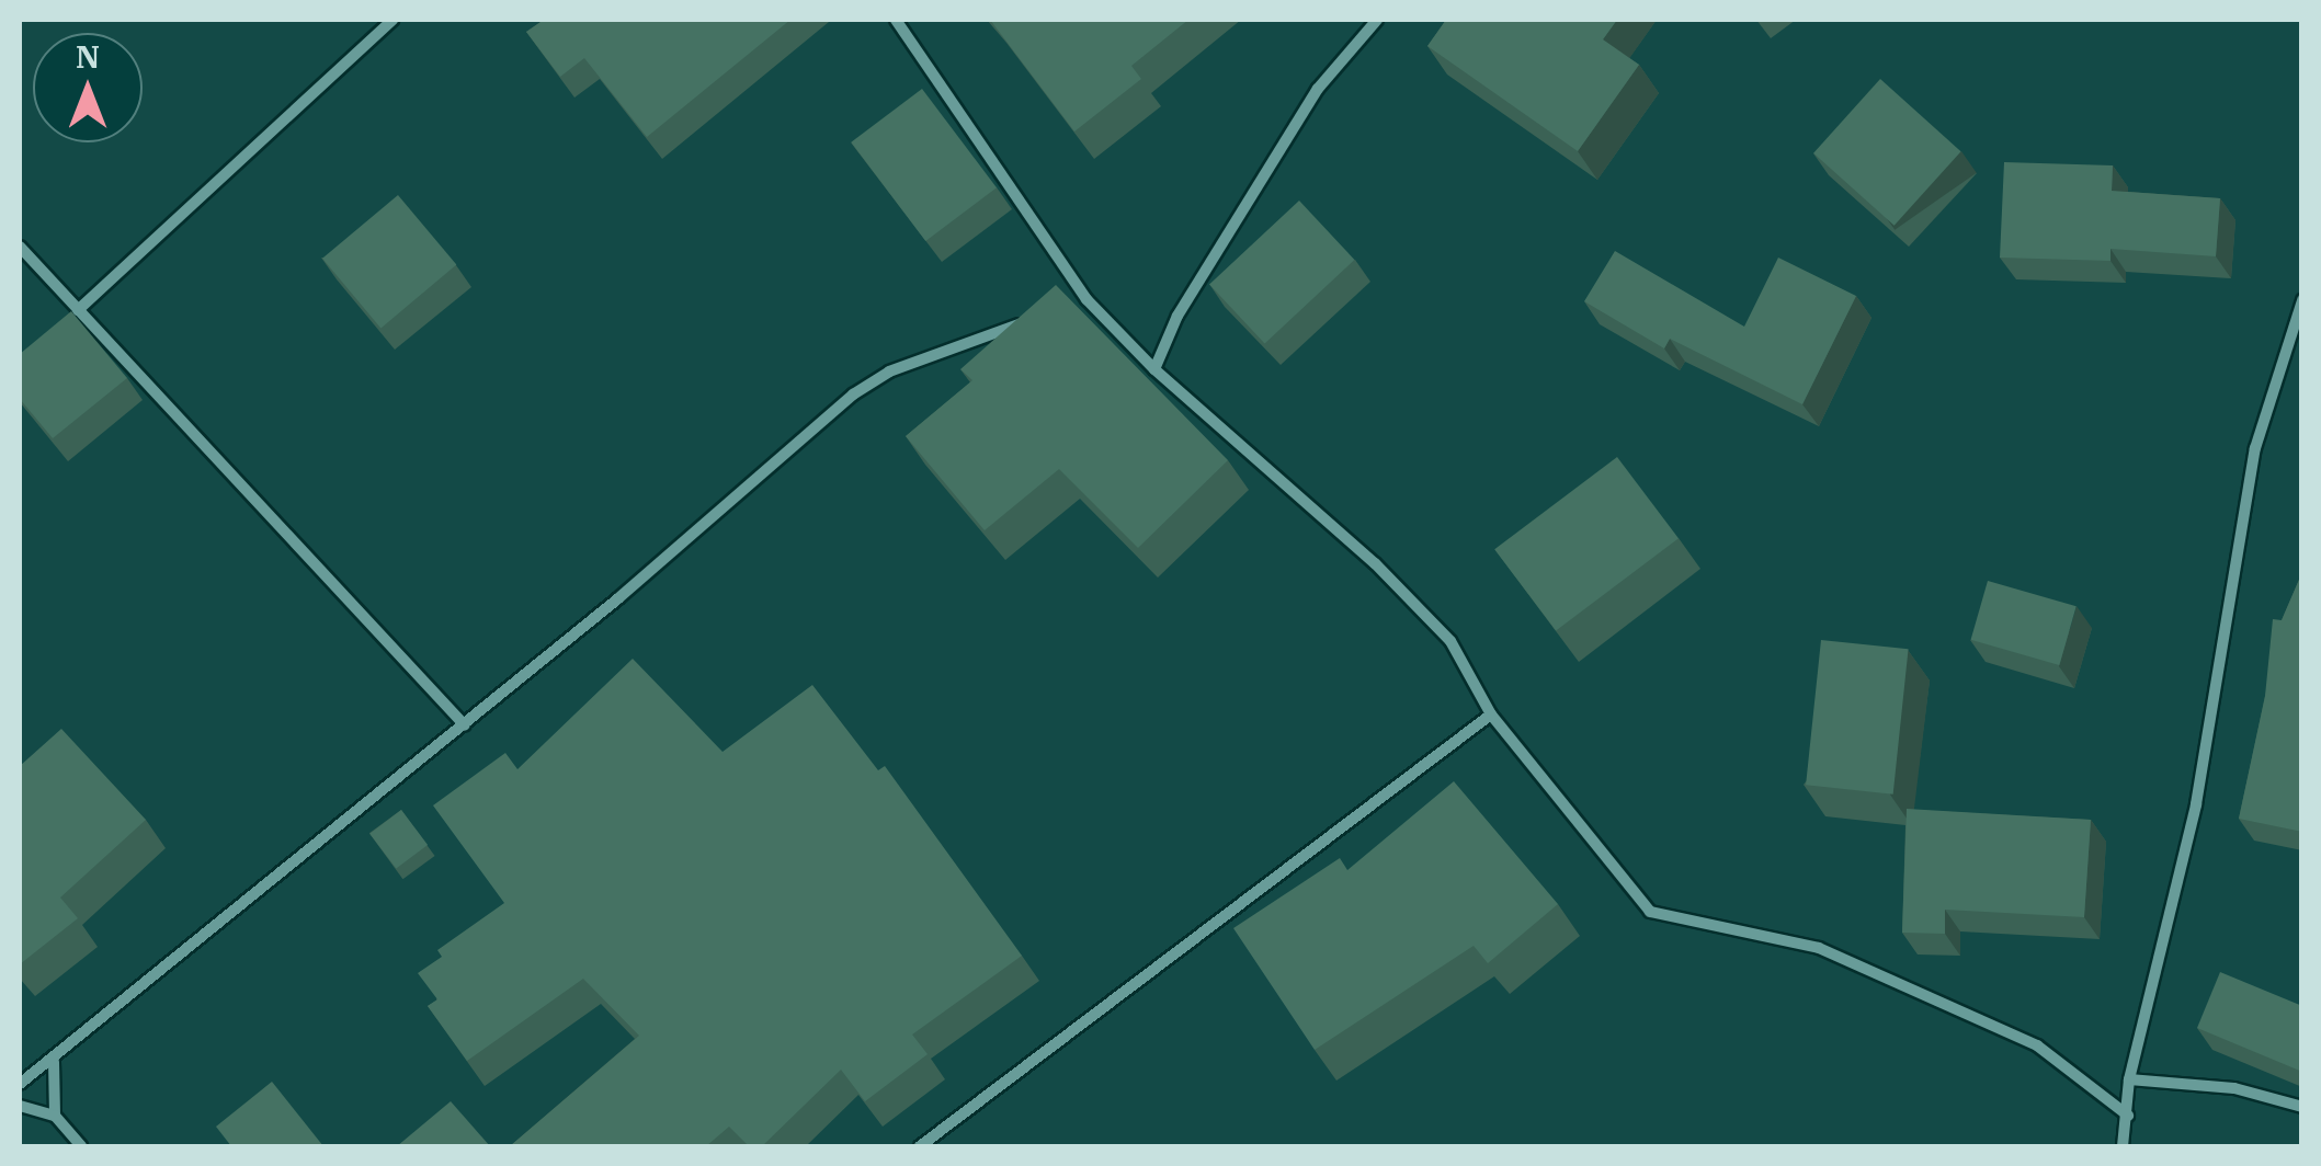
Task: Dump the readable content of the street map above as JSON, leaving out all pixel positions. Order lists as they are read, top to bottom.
{
  "north": "top"
}
